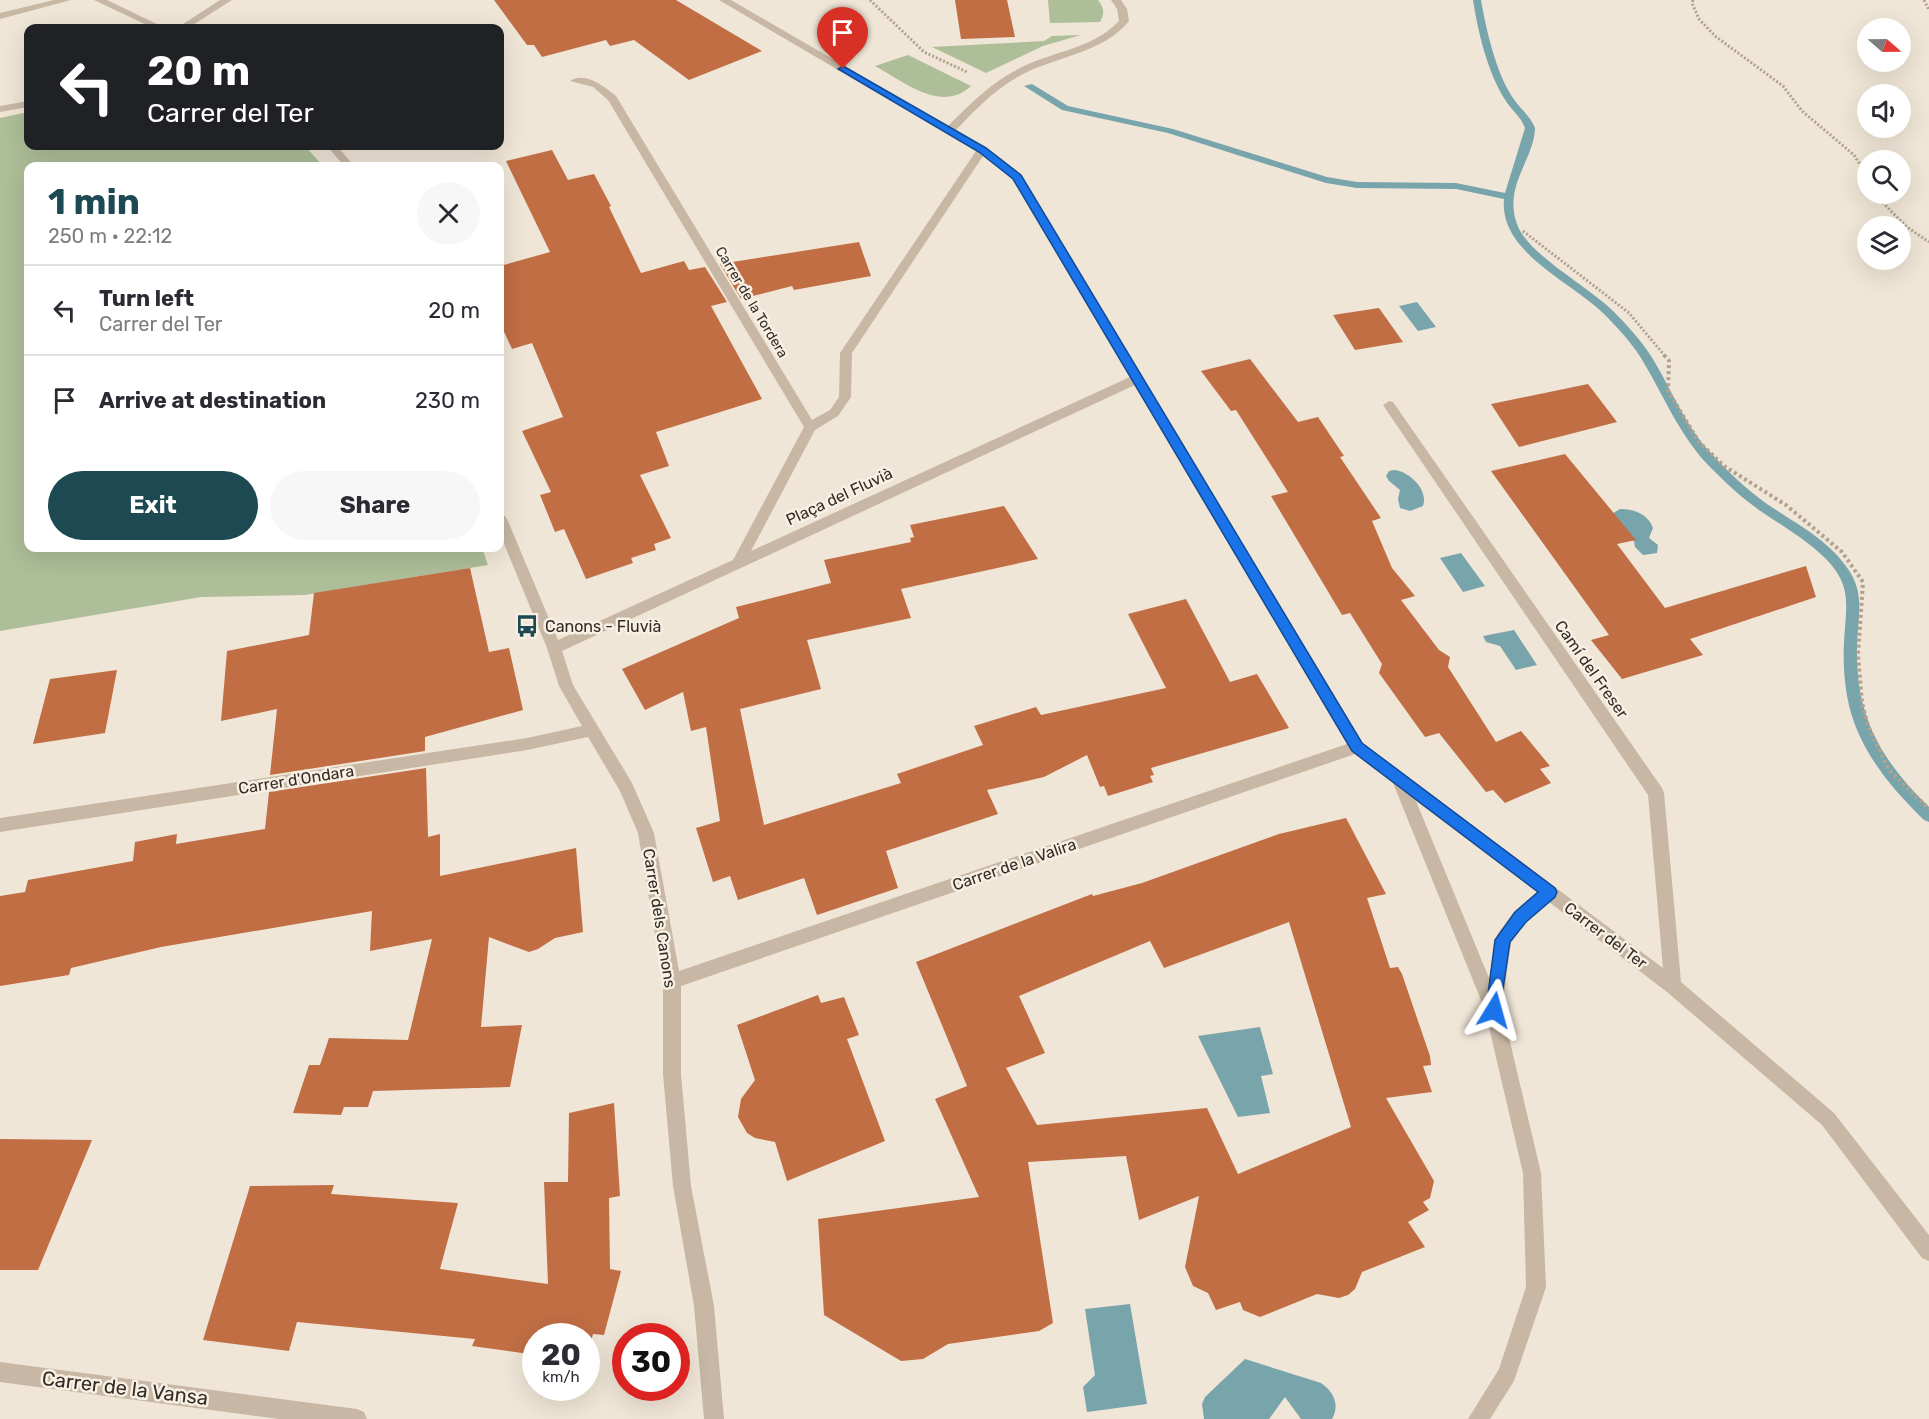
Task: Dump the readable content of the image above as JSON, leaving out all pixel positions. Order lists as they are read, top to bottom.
{
  "streets": {
    "street": [
      "Carrer de la Tordera",
      "Plaça del Fluvià",
      "Camí del Freser",
      "Carrer d'Ondara",
      "Carrer de la Valira",
      "Carrer dels Canons",
      "Carrer del Ter",
      "Carrer de la Vansa"
    ]
  },
  "crossings": [
    ["Plaça del Fluvià", "Carrer dels Canons"],
    ["Plaça del Fluvià", "Carrer del Ter"],
    ["Camí del Freser", "Carrer del Ter"],
    ["Carrer d'Ondara", "Carrer dels Canons"],
    ["Carrer de la Valira", "Carrer dels Canons"],
    ["Carrer de la Valira", "Carrer del Ter"]
  ],
  "places": {
    "bus stop": ["Canons - Fluvià"]
  },
  "north": "right",
  "page": {
    "turn": ["20 m", "Carrer del Ter"],
    "heading": ["1 min", "250 m · 22:12"],
    "list": [
      {
        "name": "Turn left",
        "note": "Carrer del Ter",
        "value": "20 m"
      },
      {
        "name": "Arrive at destination",
        "value": "230 m"
      }
    ],
    "buttons": ["Exit", "Share"],
    "speed": "20 km/h",
    "limit": "30"
  }
}
